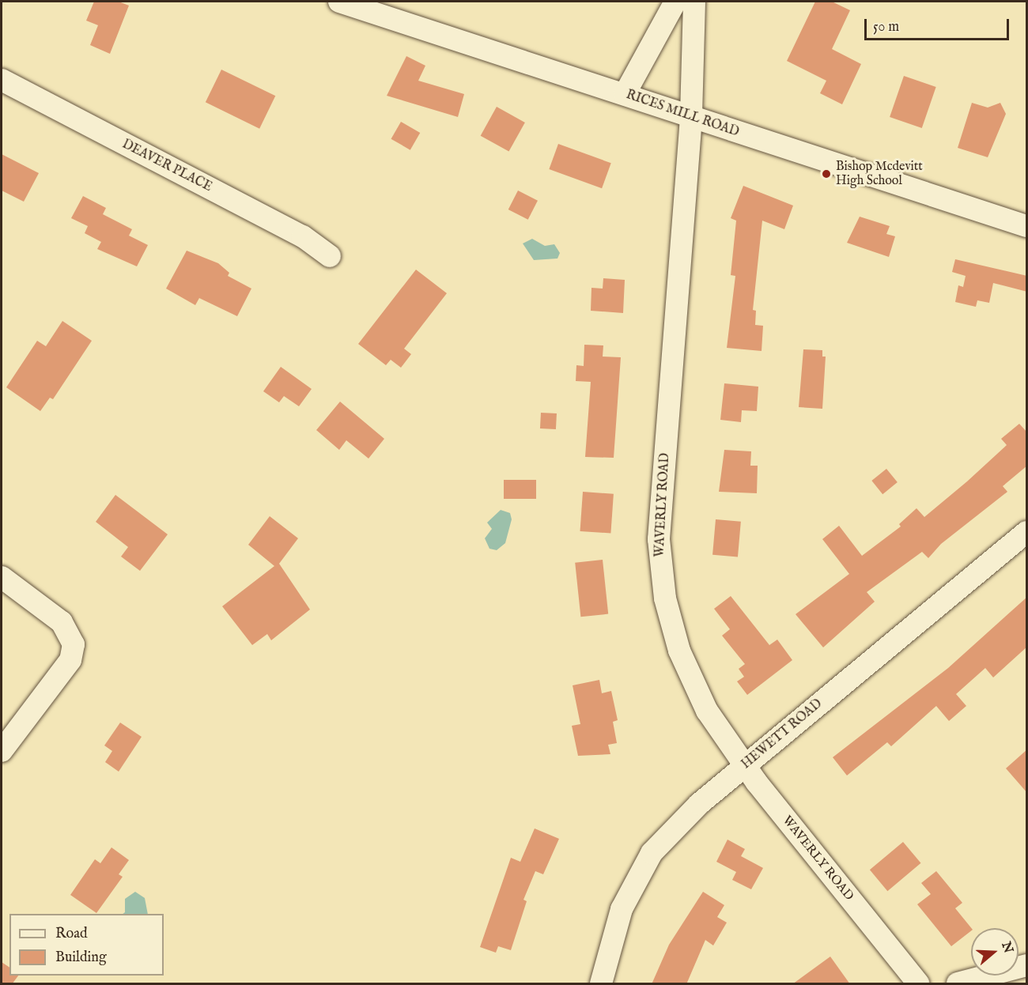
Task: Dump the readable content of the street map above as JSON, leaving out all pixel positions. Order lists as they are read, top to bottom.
{
  "streets": {
    "street": [
      "RICES MILL ROAD",
      "DEAVER PLACE",
      "WAVERLY ROAD",
      "HEWETT ROAD"
    ]
  },
  "crossings": [
    ["RICES MILL ROAD", "WAVERLY ROAD"],
    ["WAVERLY ROAD", "HEWETT ROAD"]
  ],
  "places": ["Bishop Mcdevitt High School"],
  "legend": ["Road", "Building"],
  "scale_bar": "50 m",
  "north": "right"
}
